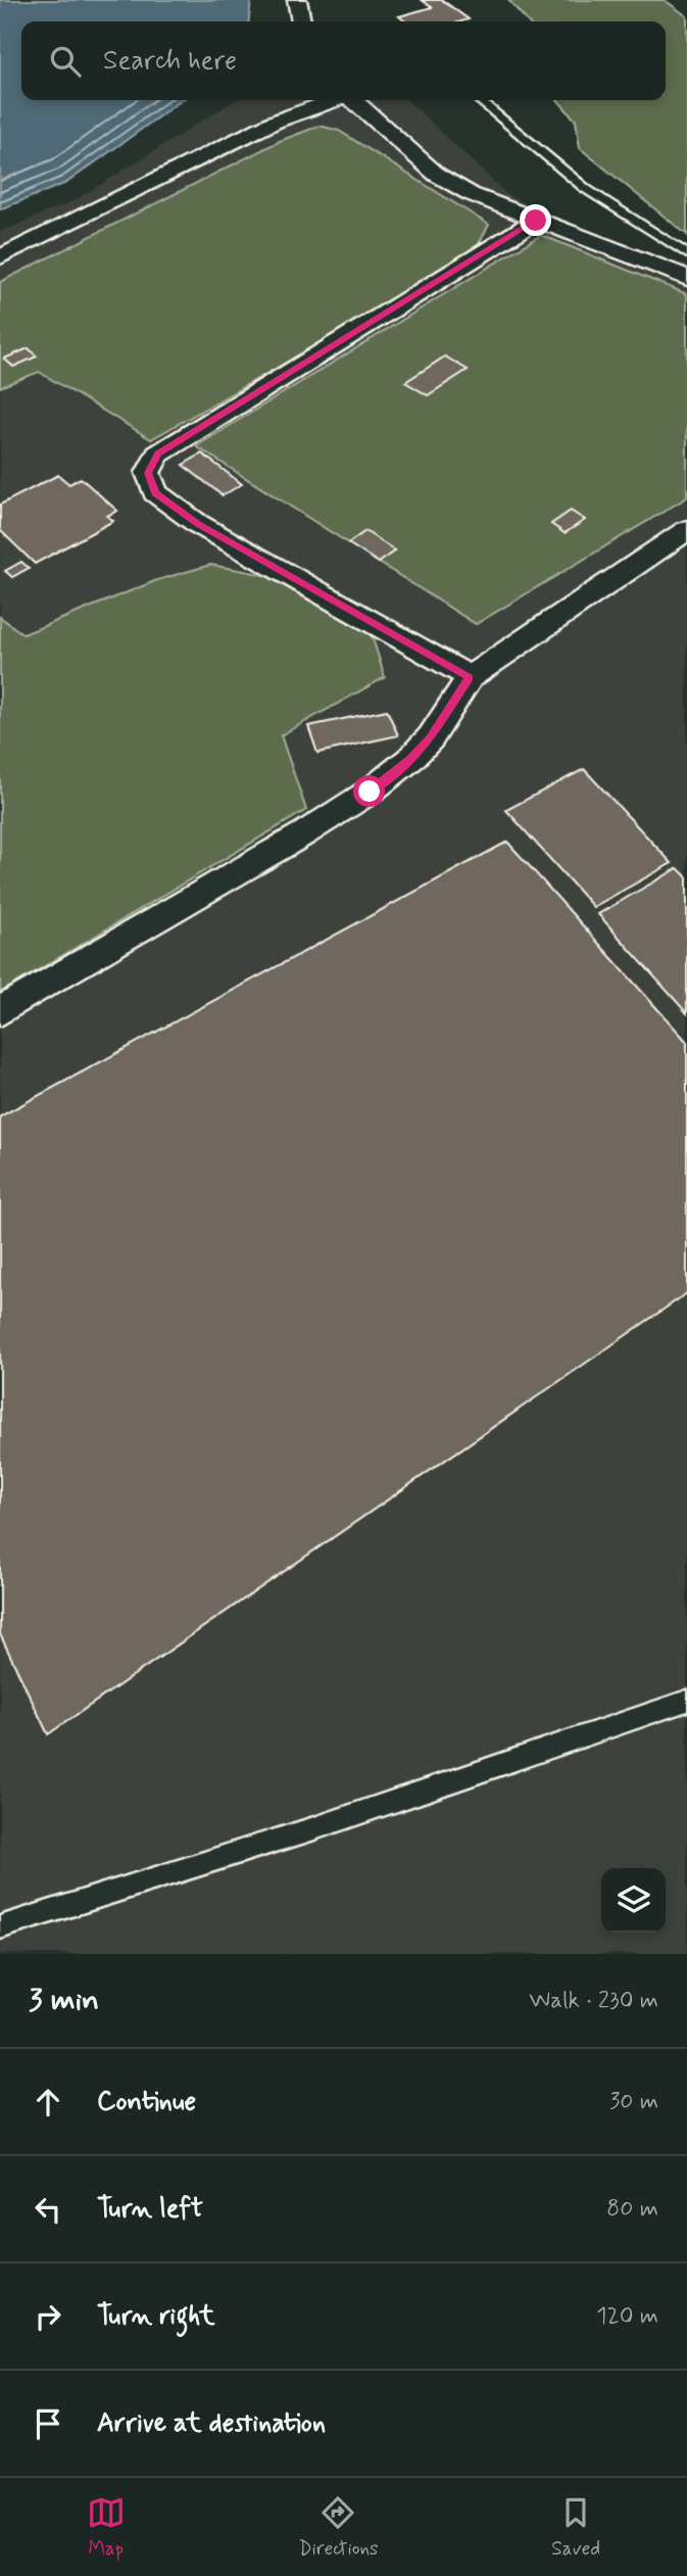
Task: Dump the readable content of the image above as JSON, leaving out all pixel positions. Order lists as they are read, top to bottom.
{
  "page": {
    "search": "Search here",
    "heading": ["3 min", "Walk · 230 m"],
    "list": [
      ["Continue", "30 m"],
      ["Turn left", "80 m"],
      ["Turn right", "120 m"],
      "Arrive at destination"
    ],
    "nav": ["Map", "Directions", "Saved"]
  }
}
